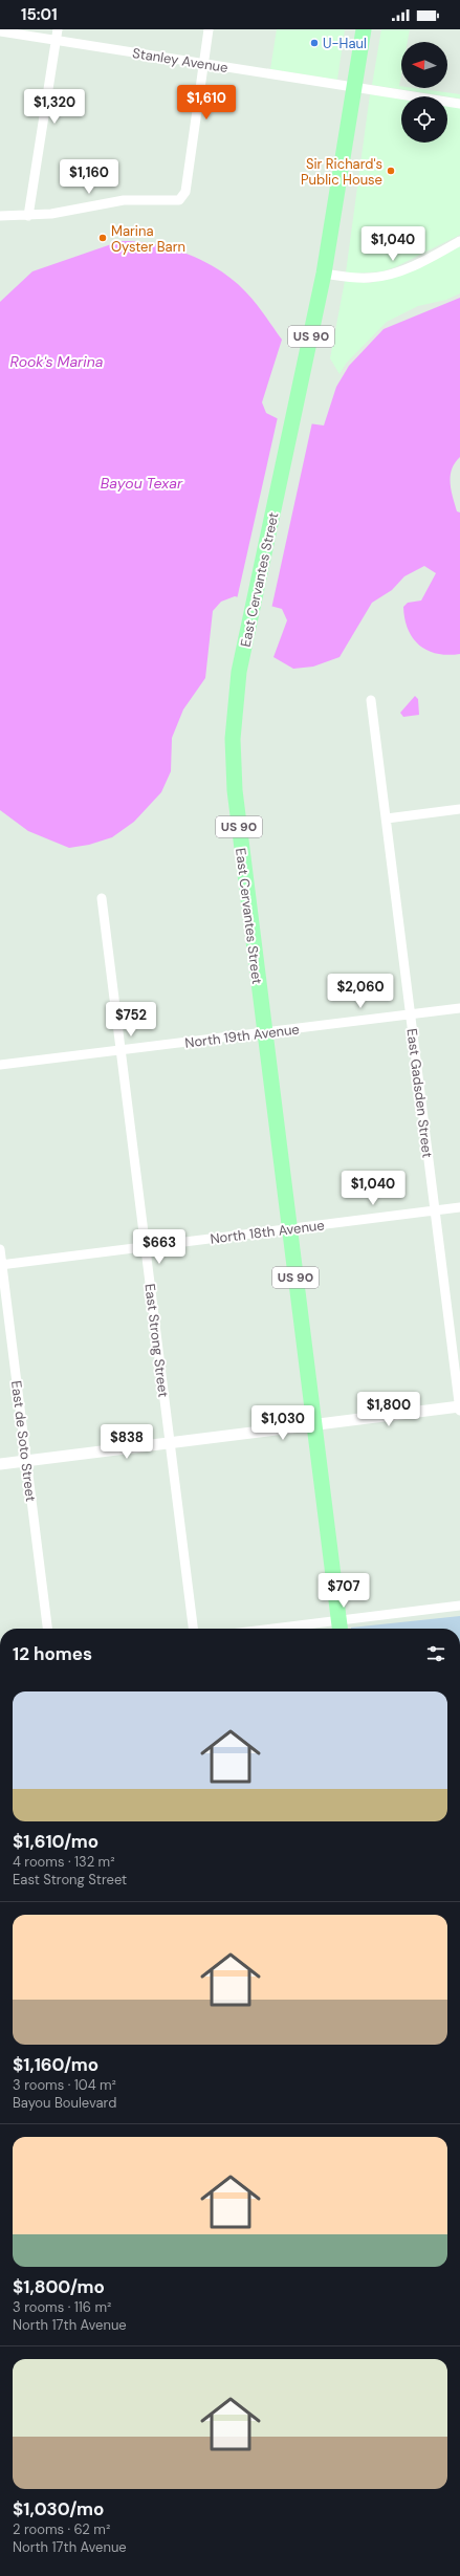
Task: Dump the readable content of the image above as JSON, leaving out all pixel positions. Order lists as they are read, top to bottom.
{
  "streets": {
    "main road": ["US 90", "East Cervantes Street"],
    "street": [
      "Stanley Avenue",
      "North 19th Avenue",
      "East Gadsden Street",
      "North 18th Avenue",
      "East Strong Street",
      "East de Soto Street"
    ]
  },
  "crossings": [
    ["Stanley Avenue", "East Cervantes Street"],
    ["East Cervantes Street", "North 19th Avenue"],
    ["East Cervantes Street", "North 18th Avenue"],
    ["North 19th Avenue", "East Gadsden Street"],
    ["North 19th Avenue", "East Strong Street"],
    ["East Gadsden Street", "North 18th Avenue"],
    ["North 18th Avenue", "East Strong Street"],
    ["North 18th Avenue", "East de Soto Street"]
  ],
  "water": ["Rook's Marina", "Bayou Texar"],
  "places": ["U-Haul", "Sir Richard's Public House", "Marina Oyster Barn"],
  "north": "left",
  "page": {
    "status": "15:01",
    "price": [
      "$1,610",
      "$1,320",
      "$1,160",
      "$1,040",
      "$2,060",
      "$752",
      "$1,040",
      "$663",
      "$1,800",
      "$1,030",
      "$838",
      "$707"
    ],
    "heading": "12 homes",
    "list": [
      {
        "name": "$1,610/mo",
        "note": "4 rooms · 132 m² · East Strong Street"
      },
      {
        "name": "$1,160/mo",
        "note": "3 rooms · 104 m² · Bayou Boulevard"
      },
      {
        "name": "$1,800/mo",
        "note": "3 rooms · 116 m² · North 17th Avenue"
      },
      {
        "name": "$1,030/mo",
        "note": "2 rooms · 62 m² · North 17th Avenue"
      }
    ]
  }
}
